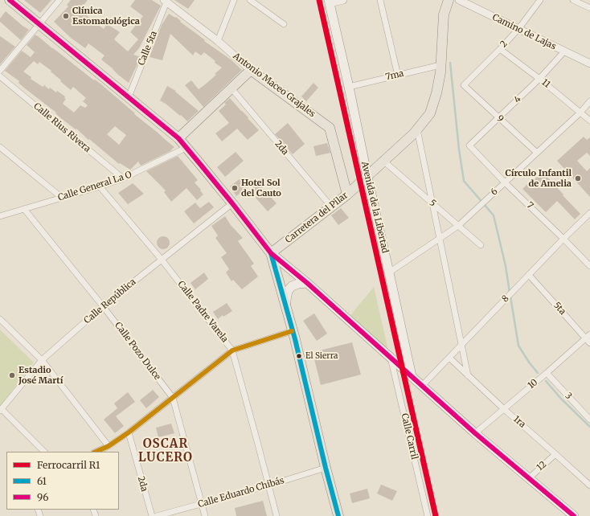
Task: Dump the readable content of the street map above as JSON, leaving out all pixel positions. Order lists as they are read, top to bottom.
{
  "streets": {
    "main road": ["Antonio Maceo Grajales", "Avenida de la Libertad", "Carretera del Pilar"],
    "street": [
      "Camino de Lajas",
      "2",
      "Calle 5ta",
      "7ma",
      "11",
      "4",
      "9",
      "Calle Rius Rivera",
      "2da",
      "Calle General La O",
      "6",
      "5",
      "7",
      "8",
      "Calle República",
      "5ta",
      "Calle Padre Varela",
      "Calle Pozo Dulce",
      "10",
      "3",
      "1ra",
      "Calle Carril",
      "12",
      "Calle Eduardo Chibás"
    ]
  },
  "crossings": [
    ["Camino de Lajas", "2"],
    ["Camino de Lajas", "4"],
    ["2", "11"],
    ["2", "9"],
    ["Calle 5ta", "Antonio Maceo Grajales"],
    ["7ma", "Avenida de la Libertad"],
    ["7ma", "Carretera del Pilar"],
    ["11", "4"],
    ["11", "6"],
    ["Antonio Maceo Grajales", "Carretera del Pilar"],
    ["4", "9"],
    ["4", "7"],
    ["9", "6"],
    ["Calle Rius Rivera", "Calle General La O"],
    ["2da", "Carretera del Pilar"],
    ["Calle General La O", "Calle Padre Varela"],
    ["Calle General La O", "Calle Pozo Dulce"],
    ["6", "5"],
    ["6", "7"],
    ["6", "Avenida de la Libertad"],
    ["5", "Carretera del Pilar"],
    ["7", "8"],
    ["Avenida de la Libertad", "Carretera del Pilar"],
    ["8", "5ta"],
    ["8", "1ra"],
    ["Calle República", "Calle Padre Varela"],
    ["Calle República", "Calle Pozo Dulce"],
    ["5ta", "10"],
    ["Calle Padre Varela", "Calle Eduardo Chibás"],
    ["Calle Pozo Dulce", "Calle Eduardo Chibás"],
    ["10", "3"],
    ["10", "1ra"],
    ["1ra", "12"]
  ],
  "districts": ["OSCAR LUCERO"],
  "places": [
    "Clínica Estomatológica",
    "Círculo Infantil de Amelia",
    "Hotel Sol del Cauto",
    "El Sierra",
    "Estadio José Martí"
  ],
  "lines": ["rail line R1", "transit line 96", "transit line 61"],
  "legend": ["Ferrocarril R1", "61", "96"]
}
